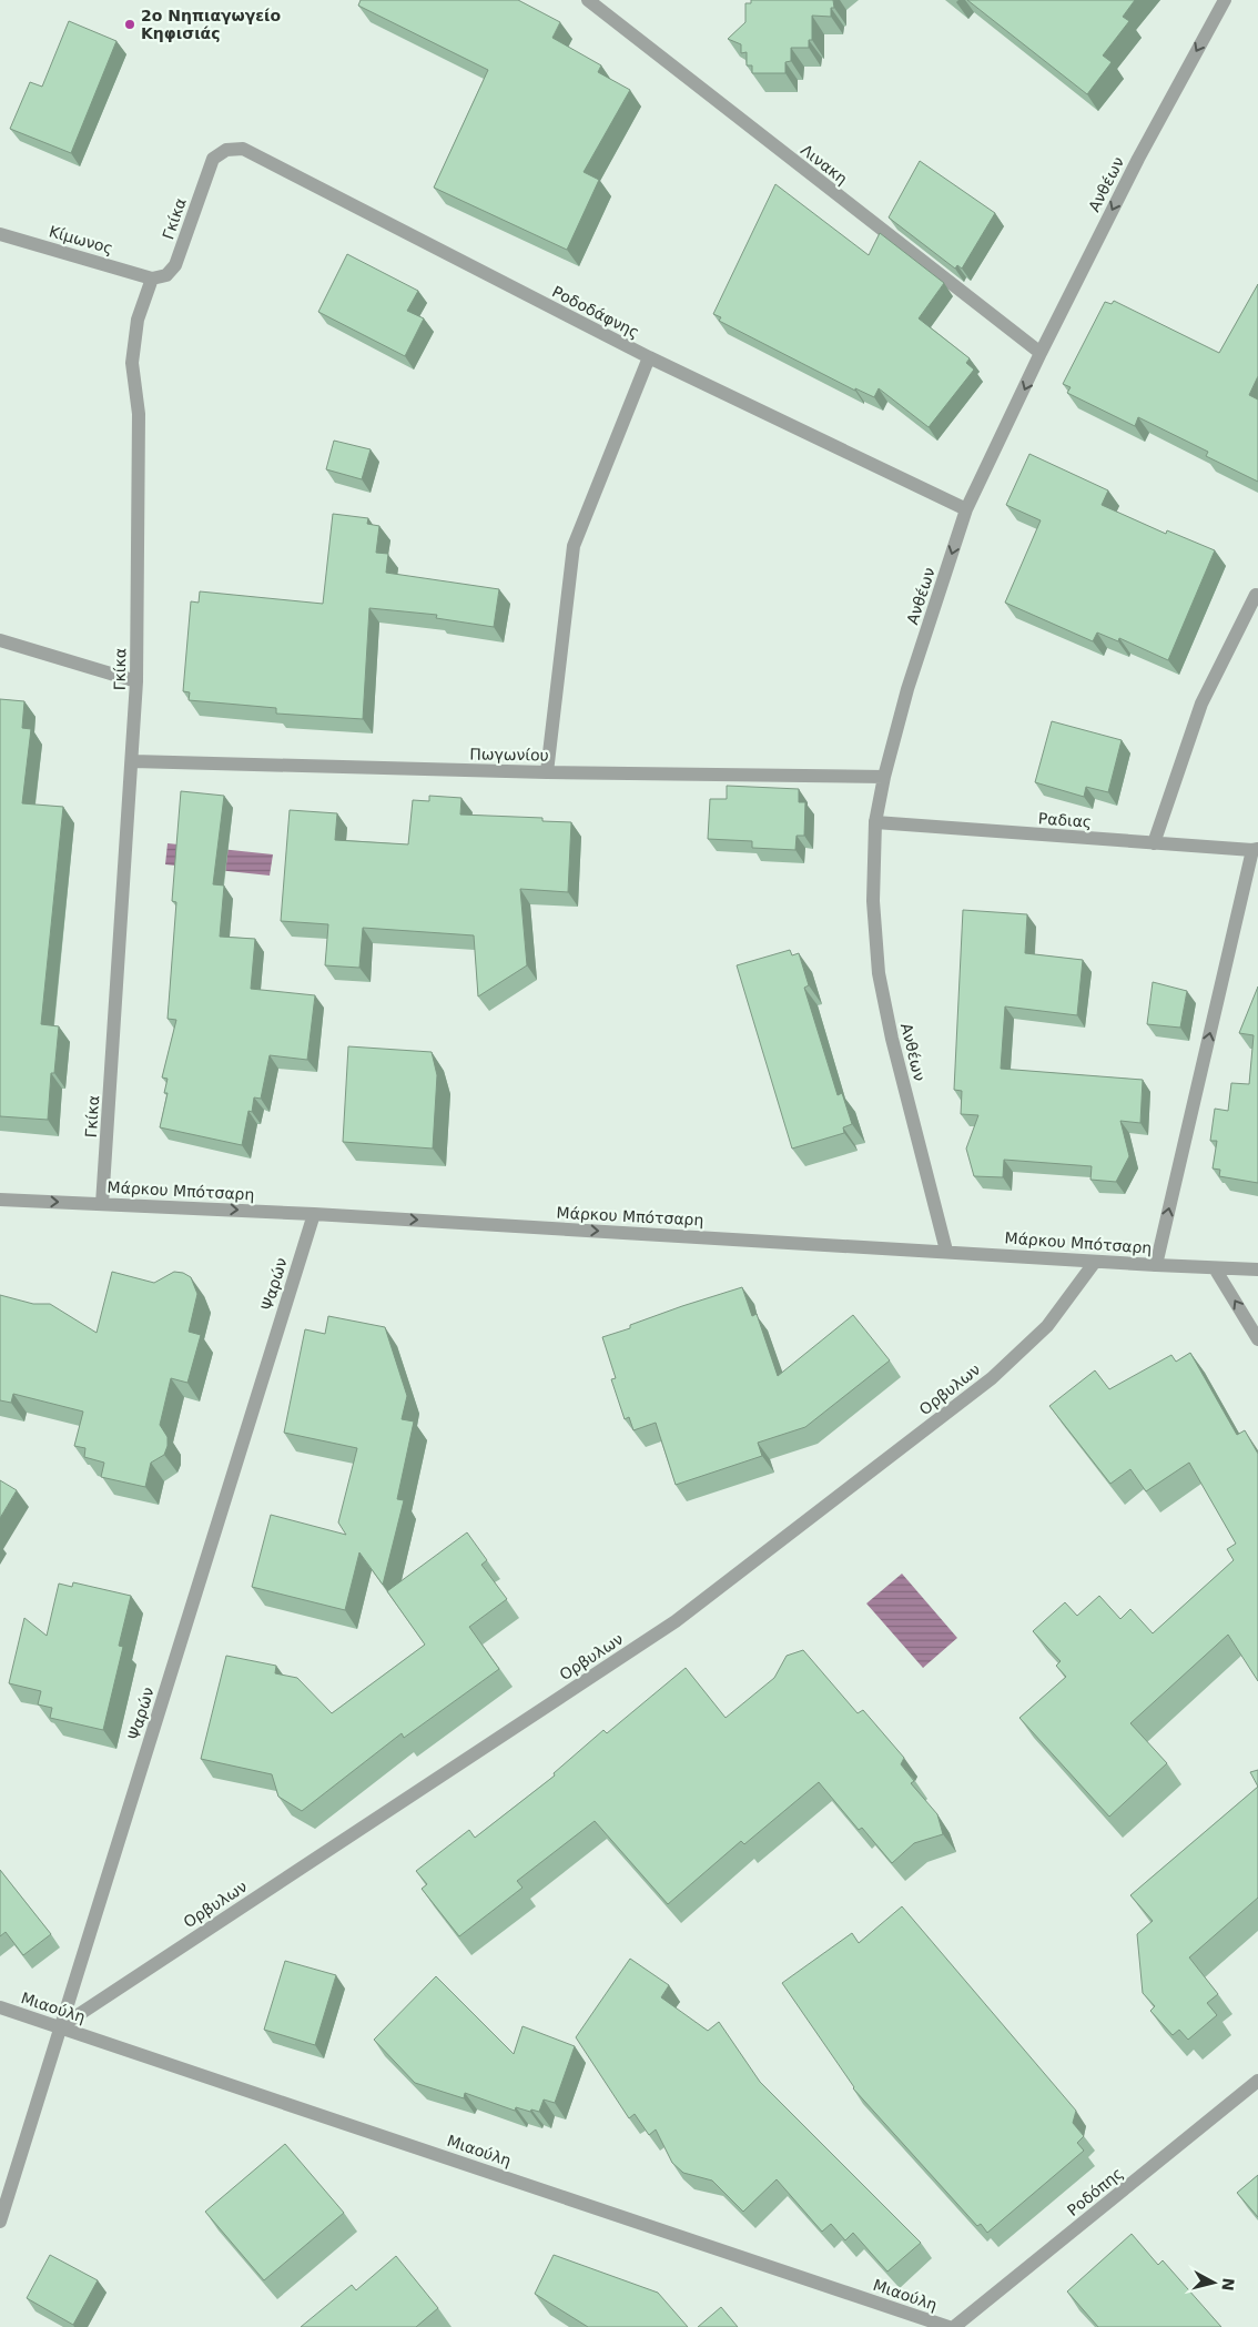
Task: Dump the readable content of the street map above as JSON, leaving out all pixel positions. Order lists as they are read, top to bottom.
{
  "streets": {
    "street": [
      "Λινακη",
      "Ανθέων",
      "Γκίκα",
      "Κίμωνος",
      "Ροδοδάφνης",
      "Πωγωνίου",
      "Ραδιας",
      "Μάρκου Μπότσαρη",
      "Ψαρών",
      "Ορβυλων",
      "Μιαούλη",
      "Ροδόπης"
    ]
  },
  "crossings": [
    ["Λινακη", "Ανθέων"],
    ["Ανθέων", "Ροδοδάφνης"],
    ["Ανθέων", "Πωγωνίου"],
    ["Ανθέων", "Ραδιας"],
    ["Ανθέων", "Μάρκου Μπότσαρη"],
    ["Γκίκα", "Κίμωνος"],
    ["Γκίκα", "Ροδοδάφνης"],
    ["Γκίκα", "Πωγωνίου"],
    ["Γκίκα", "Μάρκου Μπότσαρη"],
    ["Μάρκου Μπότσαρη", "Ψαρών"],
    ["Μάρκου Μπότσαρη", "Ορβυλων"],
    ["Ψαρών", "Ορβυλων"],
    ["Ψαρών", "Μιαούλη"],
    ["Ορβυλων", "Μιαούλη"]
  ],
  "one_way": ["Ανθέων", "Μάρκου Μπότσαρη"],
  "places": ["2ο Νηπιαγωγείο Κηφισιάς"],
  "north": "right"
}
